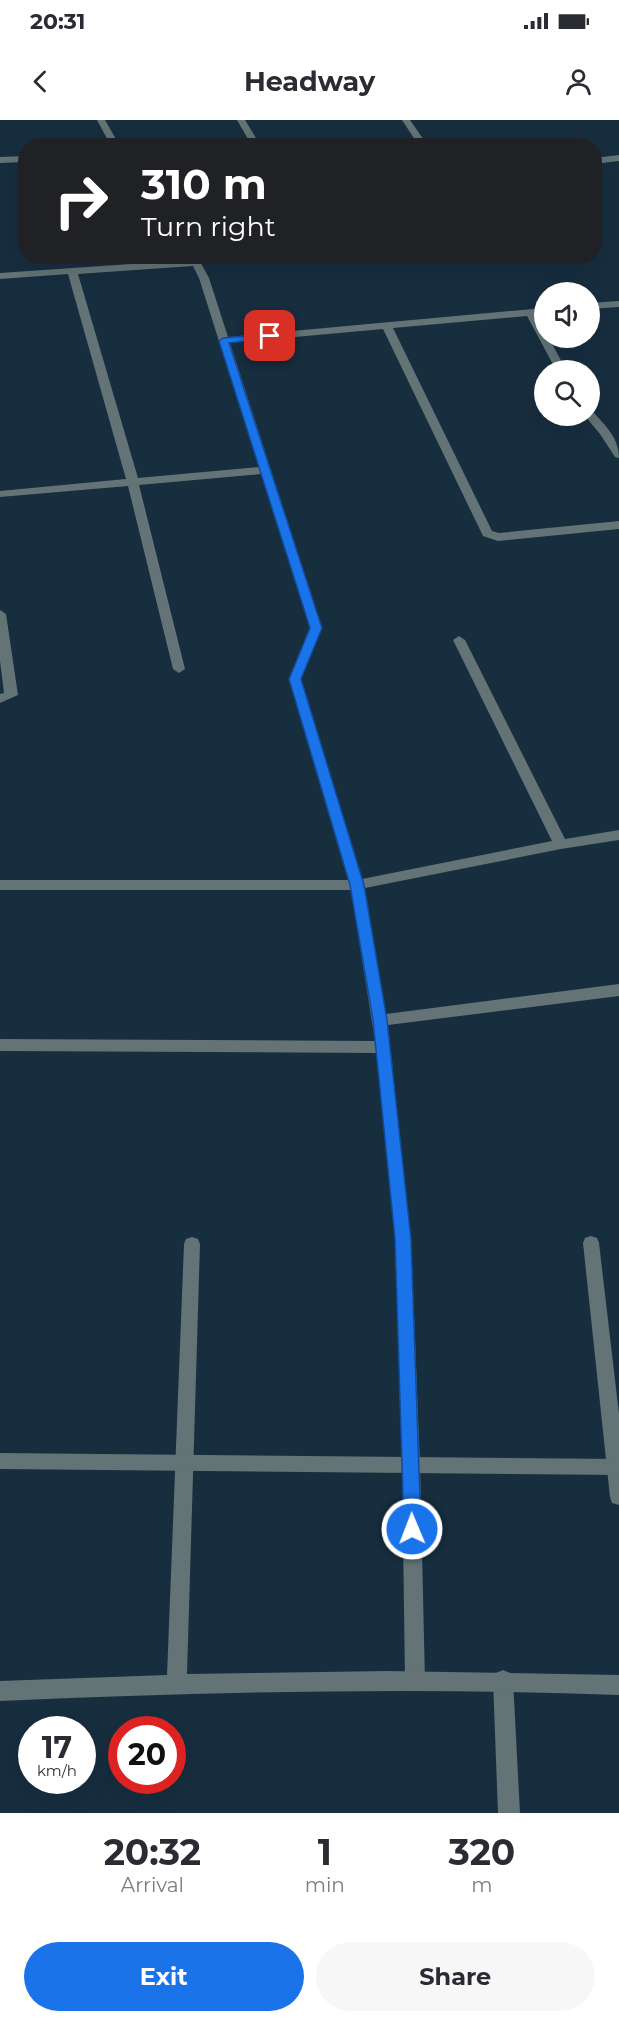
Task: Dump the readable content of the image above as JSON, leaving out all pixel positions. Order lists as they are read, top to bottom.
{
  "page": {
    "status": "20:31",
    "header": "Headway",
    "turn": ["310 m", "Turn right"],
    "speed": "17 km/h",
    "limit": "20",
    "eta": [
      "20:32",
      "Arrival",
      "1",
      "min",
      "320",
      "m"
    ],
    "buttons": ["Exit", "Share"]
  }
}
